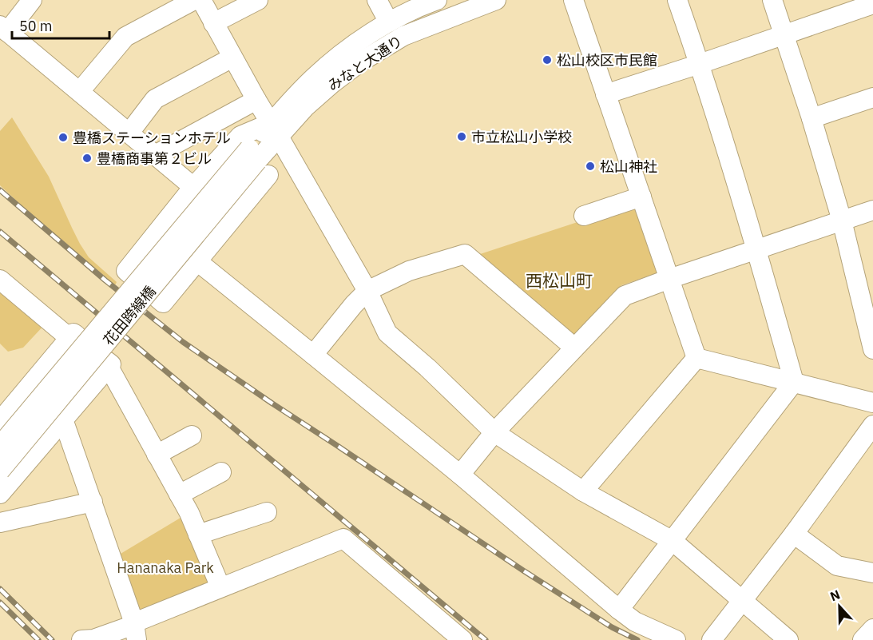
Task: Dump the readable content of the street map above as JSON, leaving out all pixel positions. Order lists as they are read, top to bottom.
{
  "streets": {
    "street": ["みなと大通り", "花田跨線橋"]
  },
  "crossings": [
    ["みなと大通り", "花田跨線橋"]
  ],
  "districts": ["西松山町"],
  "parks": ["Hananaka Park"],
  "places": [
    "松山校区市民館",
    "市立松山小学校",
    "豊橋ステーションホテル",
    "豊橋商事第２ビル",
    "松山神社"
  ],
  "scale_bar": "50 m",
  "north": "top"
}
